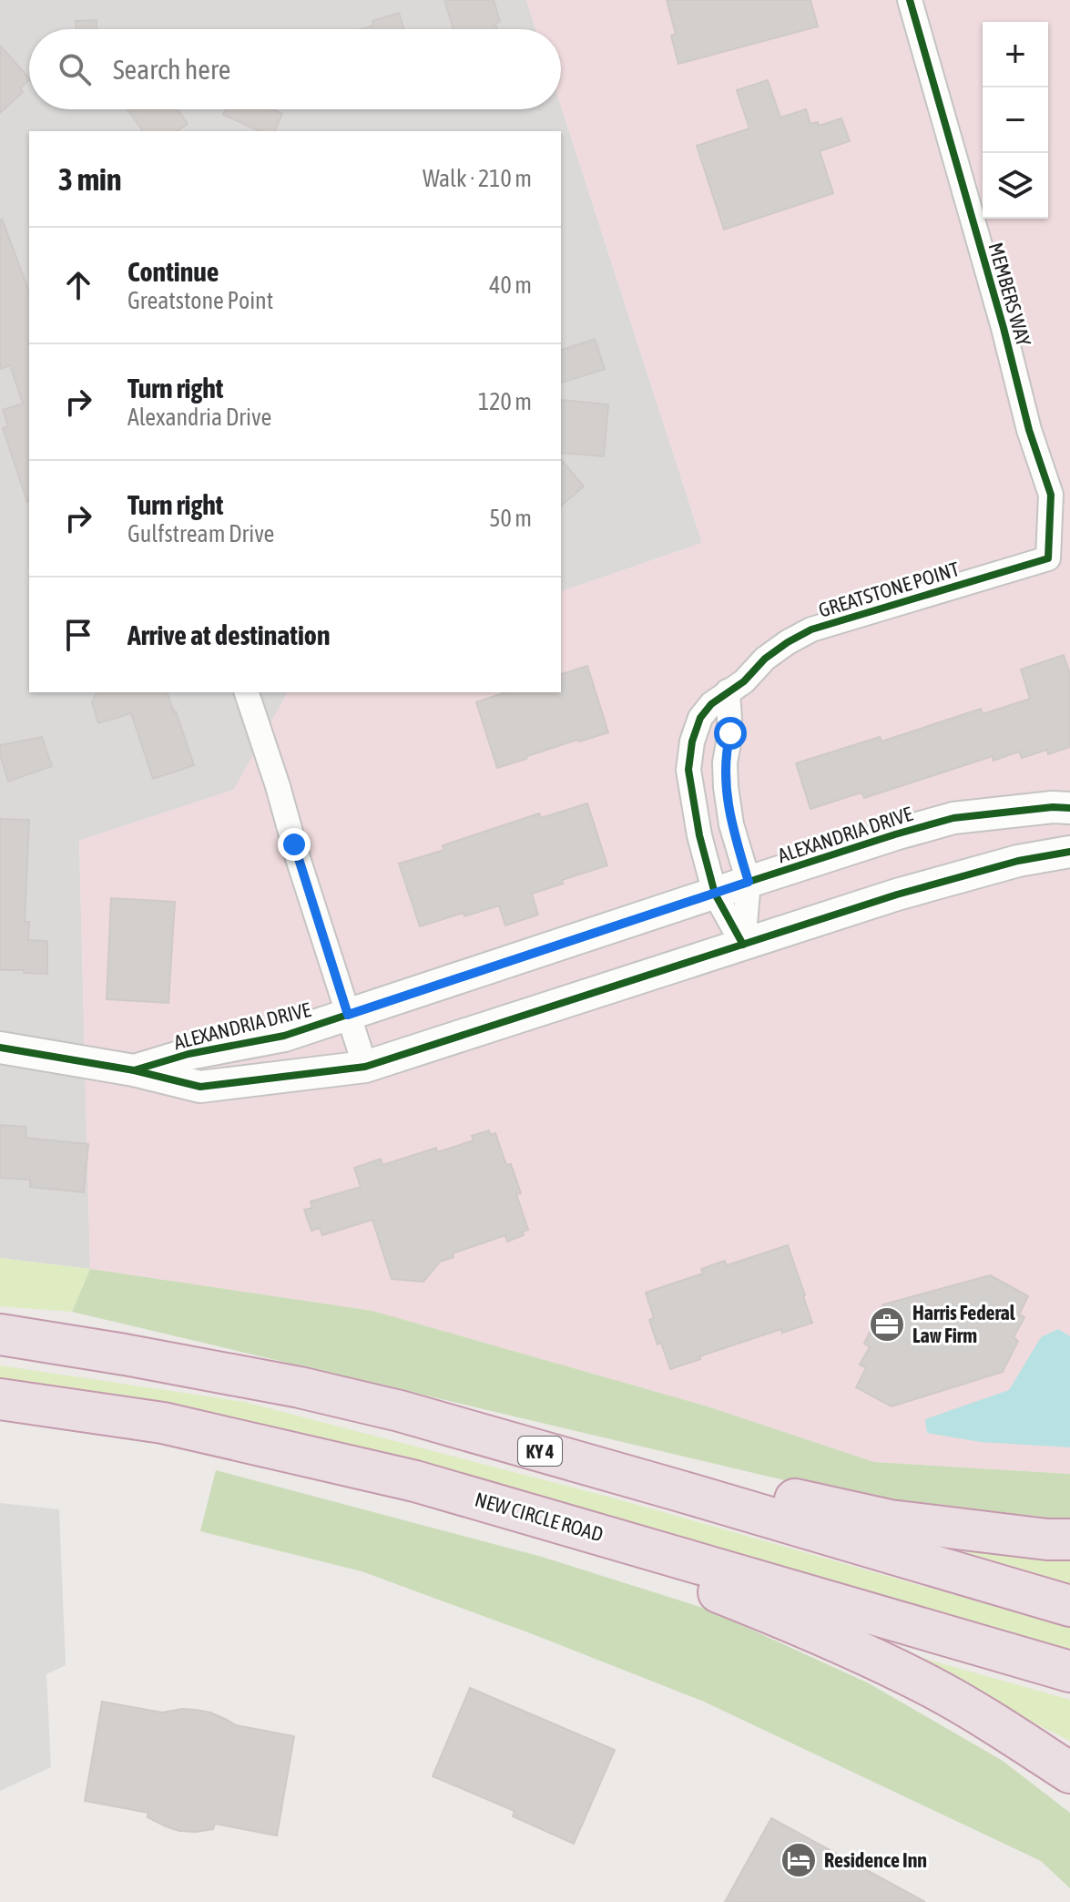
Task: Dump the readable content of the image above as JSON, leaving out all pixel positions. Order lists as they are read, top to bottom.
{
  "streets": {
    "highway": ["KY 4", "NEW CIRCLE ROAD"],
    "street": ["MEMBERS WAY", "GREATSTONE POINT", "ALEXANDRIA DRIVE"]
  },
  "crossings": [
    ["MEMBERS WAY", "GREATSTONE POINT"],
    ["GREATSTONE POINT", "ALEXANDRIA DRIVE"]
  ],
  "places": {
    "office": ["Harris Federal Law Firm"],
    "hotel": ["Residence Inn"]
  },
  "page": {
    "map_buttons": ["+", "−"],
    "search": "Search here",
    "heading": ["3 min", "Walk · 210 m"],
    "list": [
      ["Continue", "Greatstone Point", "40 m"],
      ["Turn right", "Alexandria Drive", "120 m"],
      ["Turn right", "Gulfstream Drive", "50 m"],
      "Arrive at destination"
    ]
  }
}
